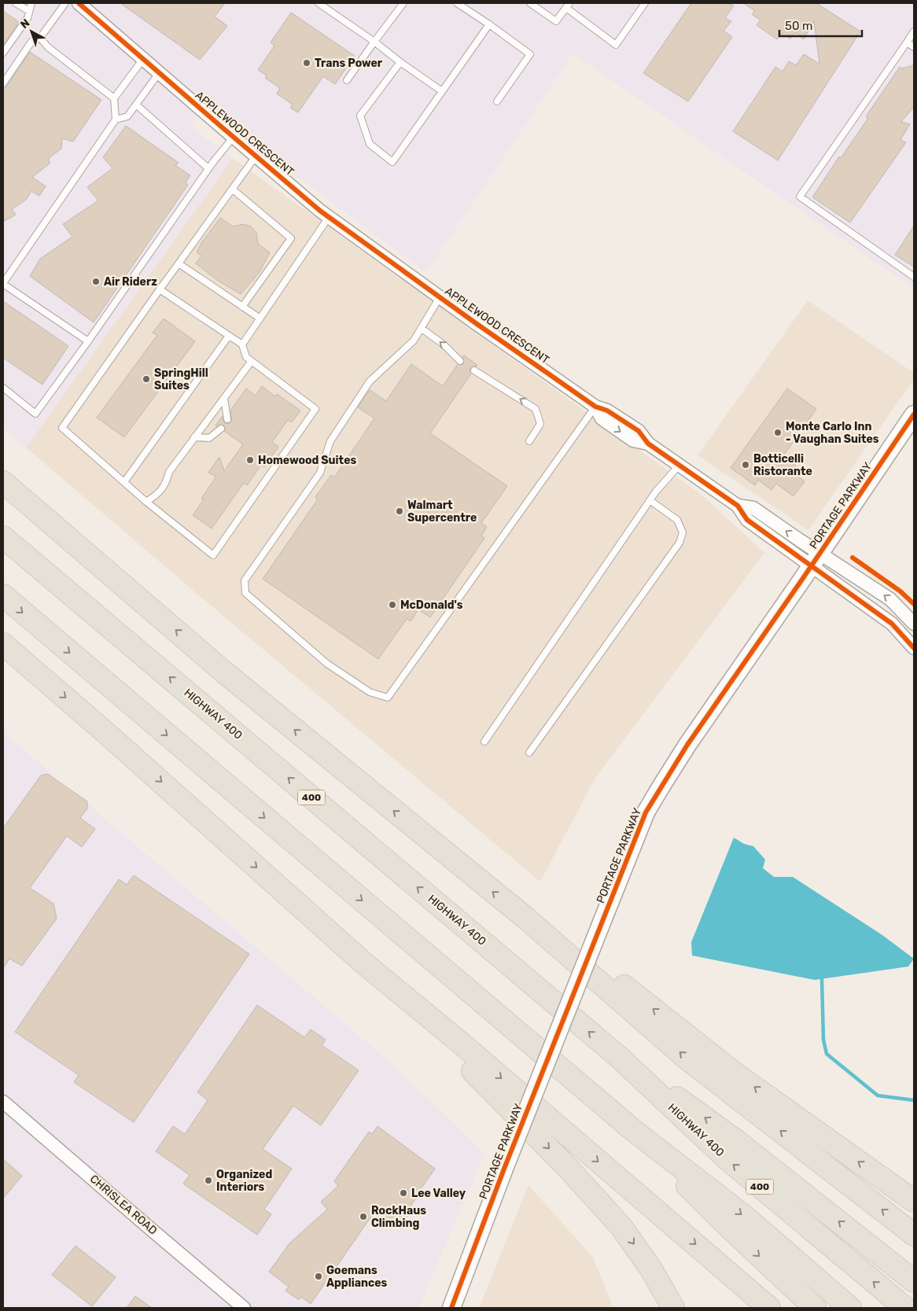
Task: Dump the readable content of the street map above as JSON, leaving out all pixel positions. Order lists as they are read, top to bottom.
{
  "streets": {
    "highway": ["HIGHWAY 400", "400"],
    "street": ["APPLEWOOD CRESCENT", "PORTAGE PARKWAY", "CHRISLEA ROAD"]
  },
  "crossings": [
    ["APPLEWOOD CRESCENT", "PORTAGE PARKWAY"]
  ],
  "places": [
    "Trans Power",
    "Air Riderz",
    "SpringHill Suites",
    "Monte Carlo Inn - Vaughan Suites",
    "Homewood Suites",
    "Botticelli Ristorante",
    "Walmart Supercentre",
    "McDonald's",
    "Organized Interiors",
    "Lee Valley",
    "RockHaus Climbing",
    "Goemans Appliances"
  ],
  "scale_bar": "50 m",
  "north": "top left"
}
